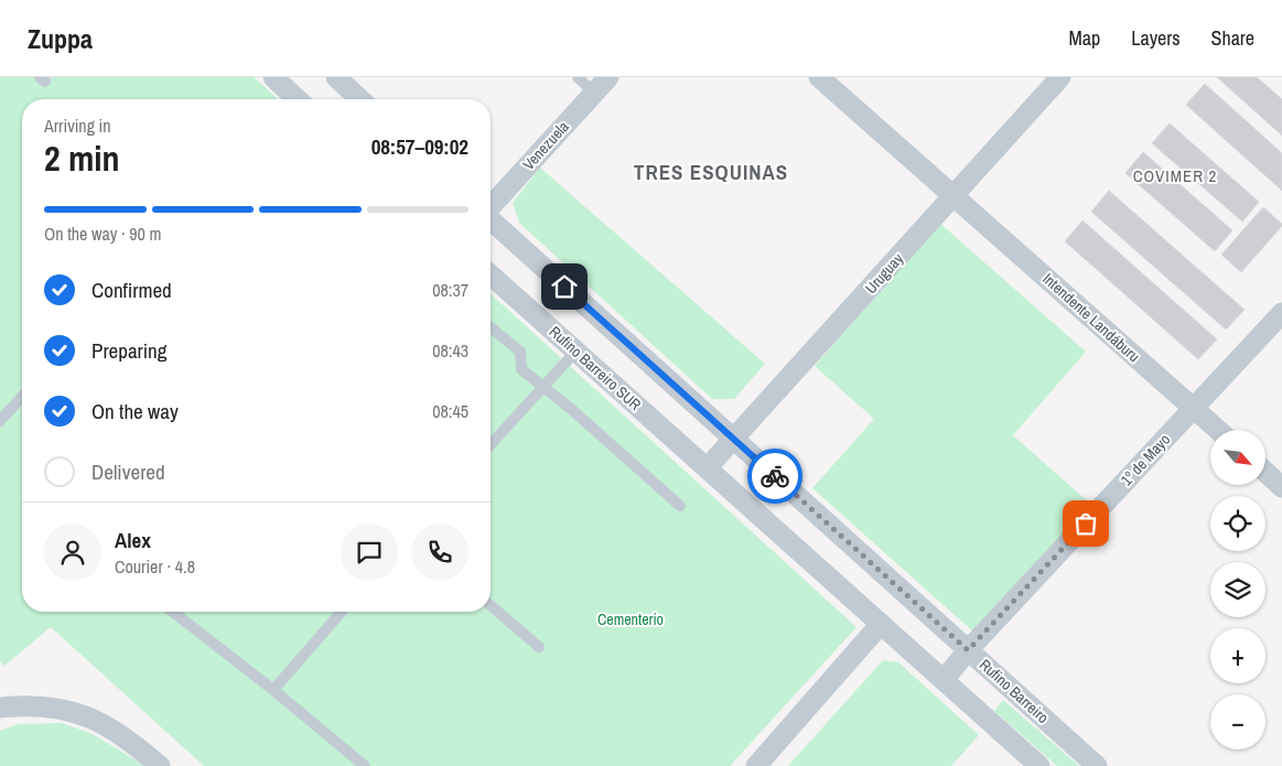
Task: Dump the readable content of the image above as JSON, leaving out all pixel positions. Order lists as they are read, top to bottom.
{
  "streets": {
    "street": [
      "Venezuela",
      "Uruguay",
      "Intendente Landáburu",
      "Rufino Barreiro SUR",
      "1º de Mayo",
      "Rufino Barreiro"
    ]
  },
  "crossings": [
    ["Uruguay", "Intendente Landáburu"],
    ["Uruguay", "Rufino Barreiro SUR"],
    ["Uruguay", "Rufino Barreiro"],
    ["Intendente Landáburu", "1º de Mayo"],
    ["1º de Mayo", "Rufino Barreiro"]
  ],
  "districts": ["TRES ESQUINAS", "COVIMER 2"],
  "parks": ["Cementerio"],
  "north": "bottom right",
  "page": {
    "header": "Zuppa",
    "nav": ["Map", "Layers", "Share"],
    "heading": ["2 min", "Arriving in", "08:57–09:02"],
    "panel": ["Alex", "Courier · 4.8"],
    "bar": "On the way · 90 m",
    "list": [
      ["Confirmed", "08:37"],
      ["Preparing", "08:43"],
      ["On the way", "08:45"],
      "Delivered"
    ],
    "map_buttons": ["+", "−"]
  }
}
